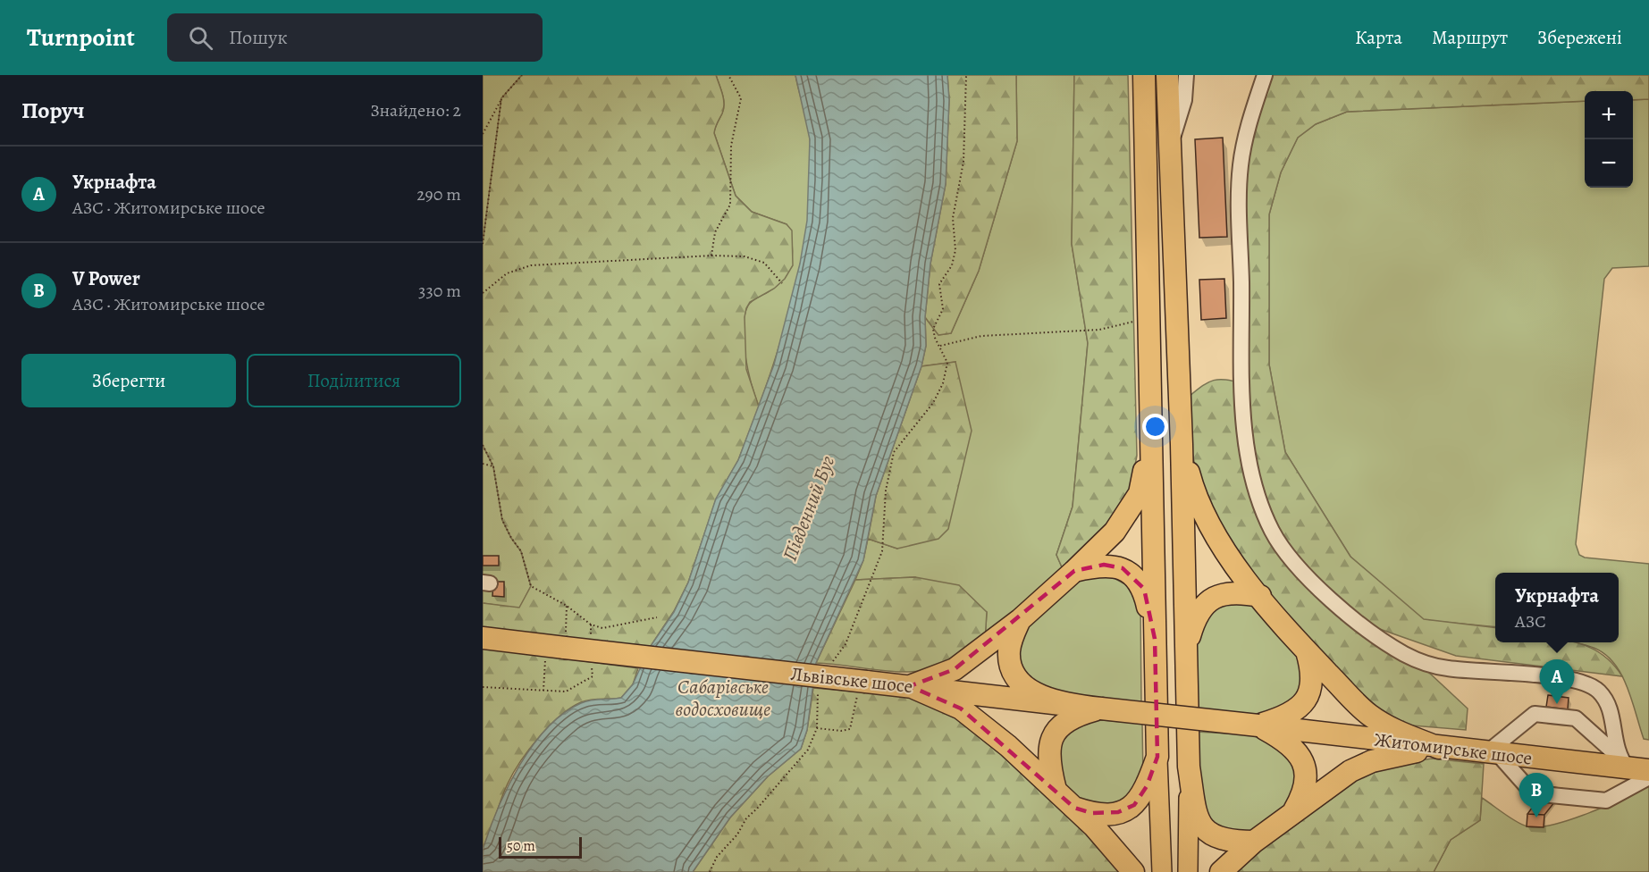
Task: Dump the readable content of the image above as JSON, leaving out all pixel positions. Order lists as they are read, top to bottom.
{
  "streets": {
    "highway": ["Львівське шосе", "Житомирське шосе"]
  },
  "water": ["Південний Буг", "Сабарівське водосховище"],
  "scale_bar": "50 m",
  "page": {
    "header": "Turnpoint",
    "search": "Пошук",
    "nav": ["Карта", "Маршрут", "Збережені"],
    "heading": ["Поруч", "Знайдено: 2"],
    "map_buttons": ["+", "−"],
    "list": [
      {
        "mark": "A",
        "name": "Укрнафта",
        "note": "АЗС · Житомирське шосе",
        "value": "290 m"
      },
      {
        "mark": "B",
        "name": "V Power",
        "note": "АЗС · Житомирське шосе",
        "value": "330 m"
      }
    ],
    "buttons": ["Зберегти", "Поділитися"],
    "popup": ["Укрнафта", "АЗС"],
    "pins": ["A", "B"],
    "scale": "50 m"
  }
}
